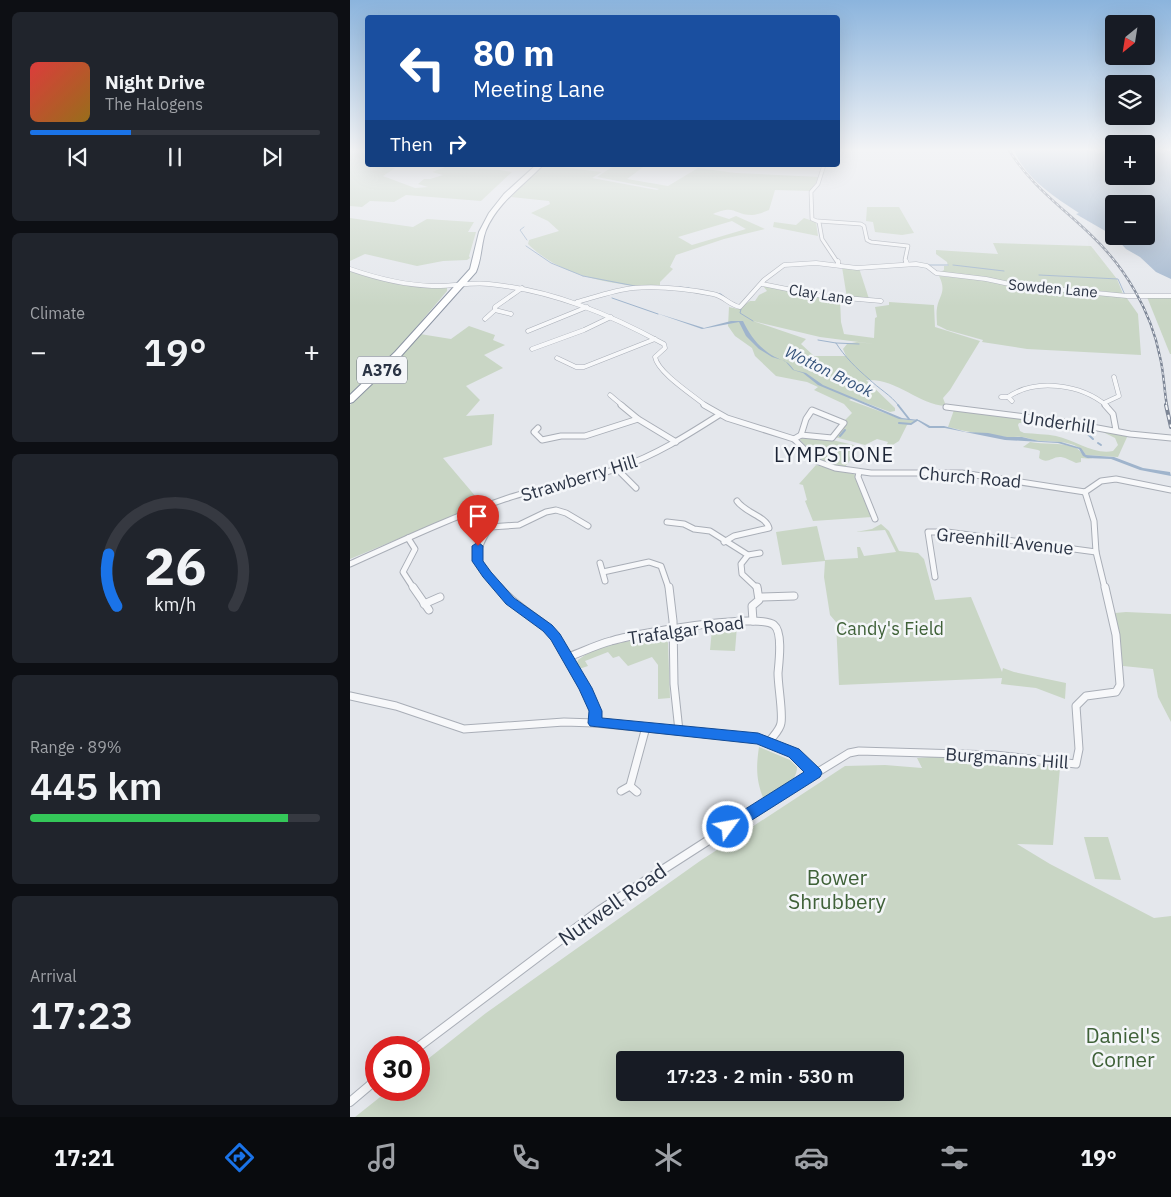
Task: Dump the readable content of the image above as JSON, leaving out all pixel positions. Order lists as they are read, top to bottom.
{
  "streets": {
    "highway": ["A376"],
    "street": [
      "Sowden Lane",
      "Clay Lane",
      "Underhill",
      "Church Road",
      "Strawberry Hill",
      "Greenhill Avenue",
      "Trafalgar Road",
      "Burgmanns Hill",
      "Nutwell Road"
    ]
  },
  "crossings": [
    ["Church Road", "Strawberry Hill"],
    ["Church Road", "Burgmanns Hill"],
    ["Greenhill Avenue", "Burgmanns Hill"],
    ["Burgmanns Hill", "Nutwell Road"]
  ],
  "districts": ["LYMPSTONE"],
  "water": ["Wotton Brook"],
  "parks": ["Candy's Field", "Bower Shrubbery", "Daniel's Corner"],
  "north": "bottom left",
  "page": {
    "map_buttons": ["+", "−"],
    "turn": ["80 m", "Meeting Lane"],
    "song": ["Night Drive", "The Halogens"],
    "then": "Then",
    "tile": [
      "Climate",
      ["Range · 89%", "445 km"],
      ["Arrival", "17:23"]
    ],
    "heat": ["−", "19°", "+"],
    "limit": "30",
    "trip": "17:23 · 2 min · 530 m",
    "tabs": ["17:21", "19°"],
    "gauge": ["26", "km/h"]
  }
}
